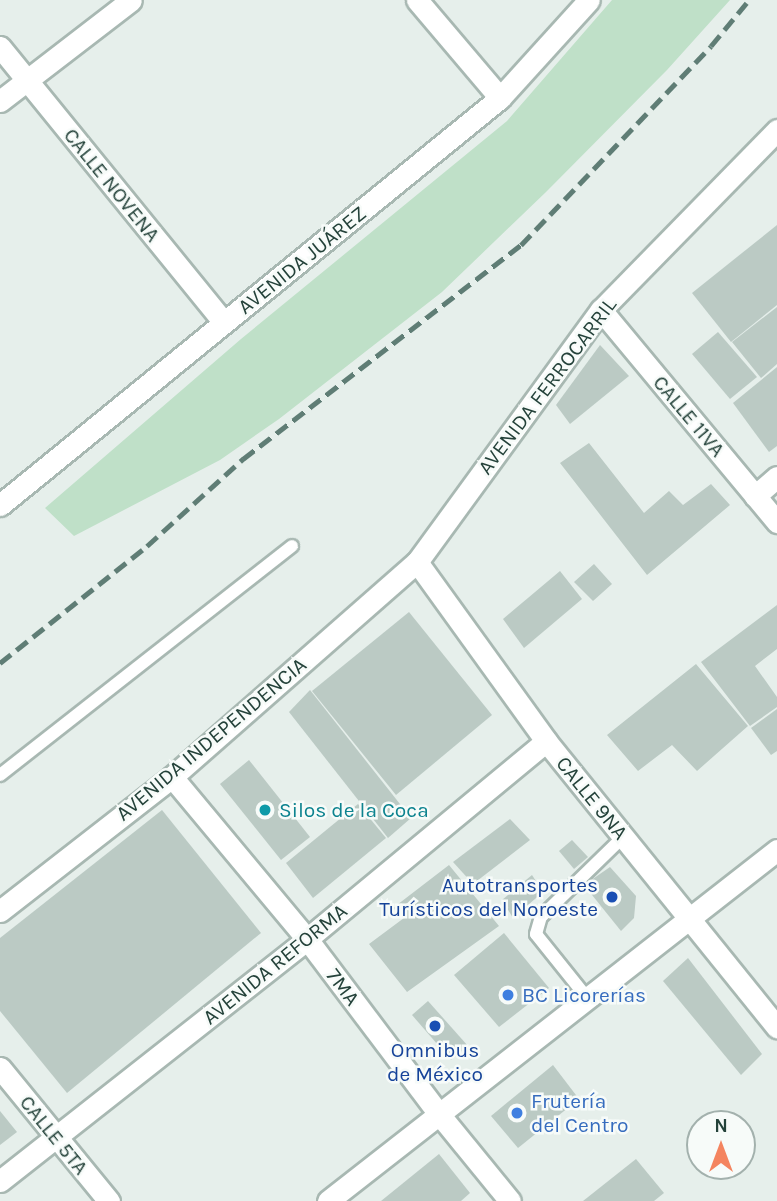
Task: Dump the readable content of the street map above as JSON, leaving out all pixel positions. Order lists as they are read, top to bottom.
{
  "streets": {
    "street": [
      "CALLE NOVENA",
      "AVENIDA JUÁREZ",
      "AVENIDA FERROCARRIL",
      "CALLE 11VA",
      "AVENIDA INDEPENDENCIA",
      "CALLE 9NA",
      "AVENIDA REFORMA",
      "7MA",
      "CALLE 5TA"
    ]
  },
  "crossings": [
    ["CALLE NOVENA", "AVENIDA JUÁREZ"],
    ["AVENIDA FERROCARRIL", "CALLE 11VA"],
    ["AVENIDA FERROCARRIL", "AVENIDA INDEPENDENCIA"],
    ["AVENIDA FERROCARRIL", "CALLE 9NA"],
    ["AVENIDA INDEPENDENCIA", "CALLE 9NA"],
    ["AVENIDA INDEPENDENCIA", "7MA"],
    ["CALLE 9NA", "AVENIDA REFORMA"],
    ["AVENIDA REFORMA", "7MA"],
    ["AVENIDA REFORMA", "CALLE 5TA"]
  ],
  "places": [
    "Silos de la Coca",
    "Autotransportes Turísticos del Noroeste",
    "BC Licorerías",
    "Omnibus de México",
    "Frutería del Centro"
  ],
  "north": "top"
}
